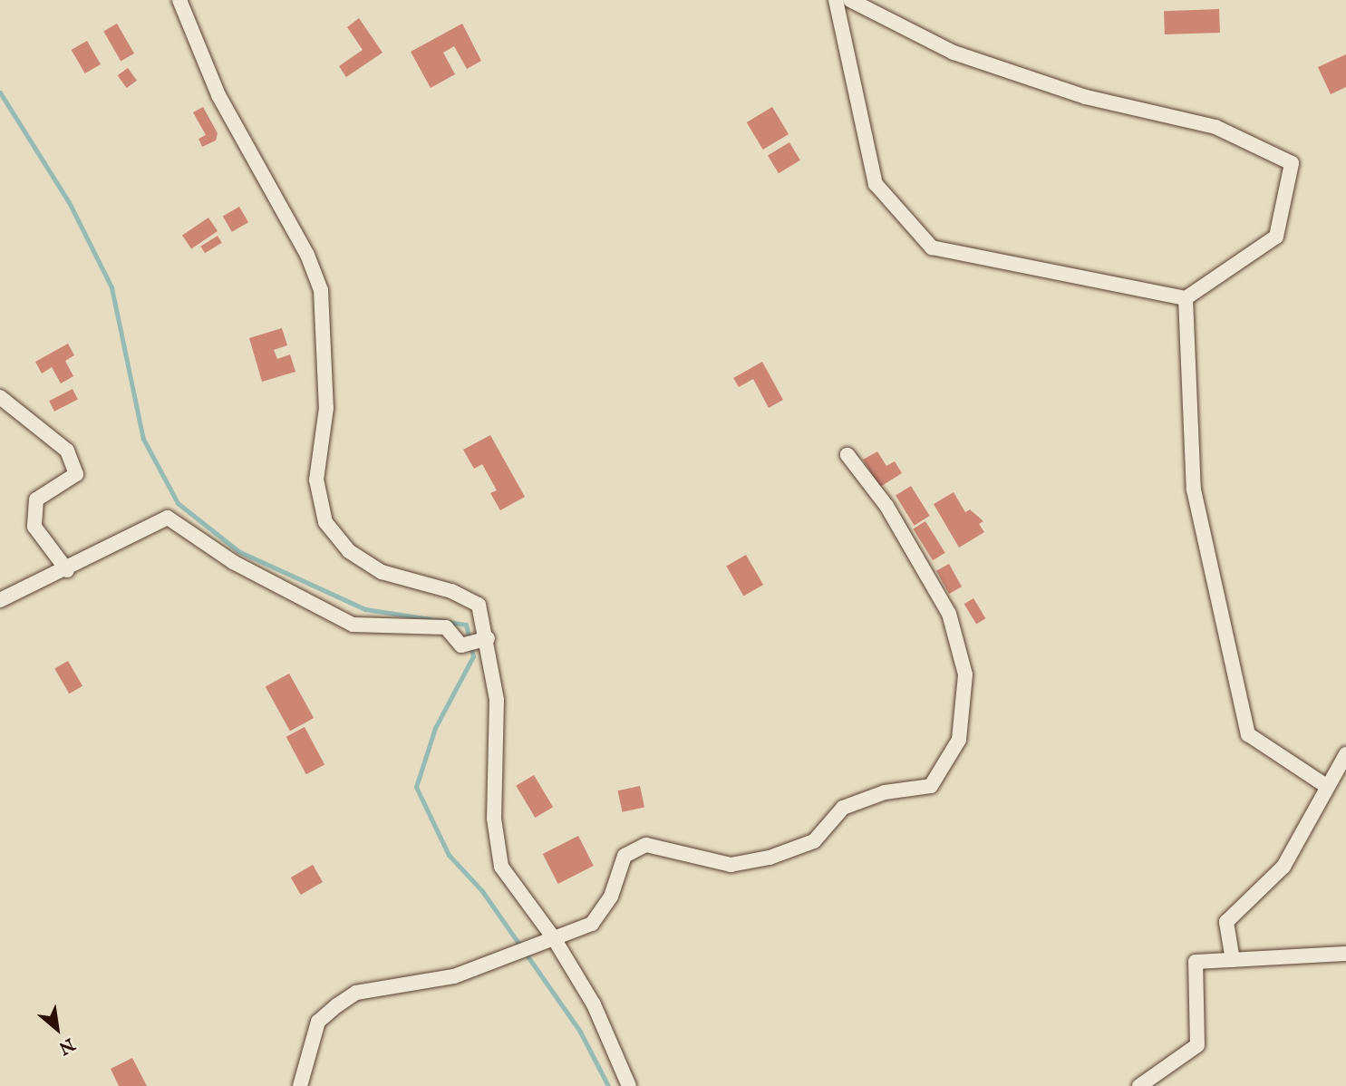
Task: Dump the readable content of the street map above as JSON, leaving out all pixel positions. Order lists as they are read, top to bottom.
{
  "north": "bottom right"
}
